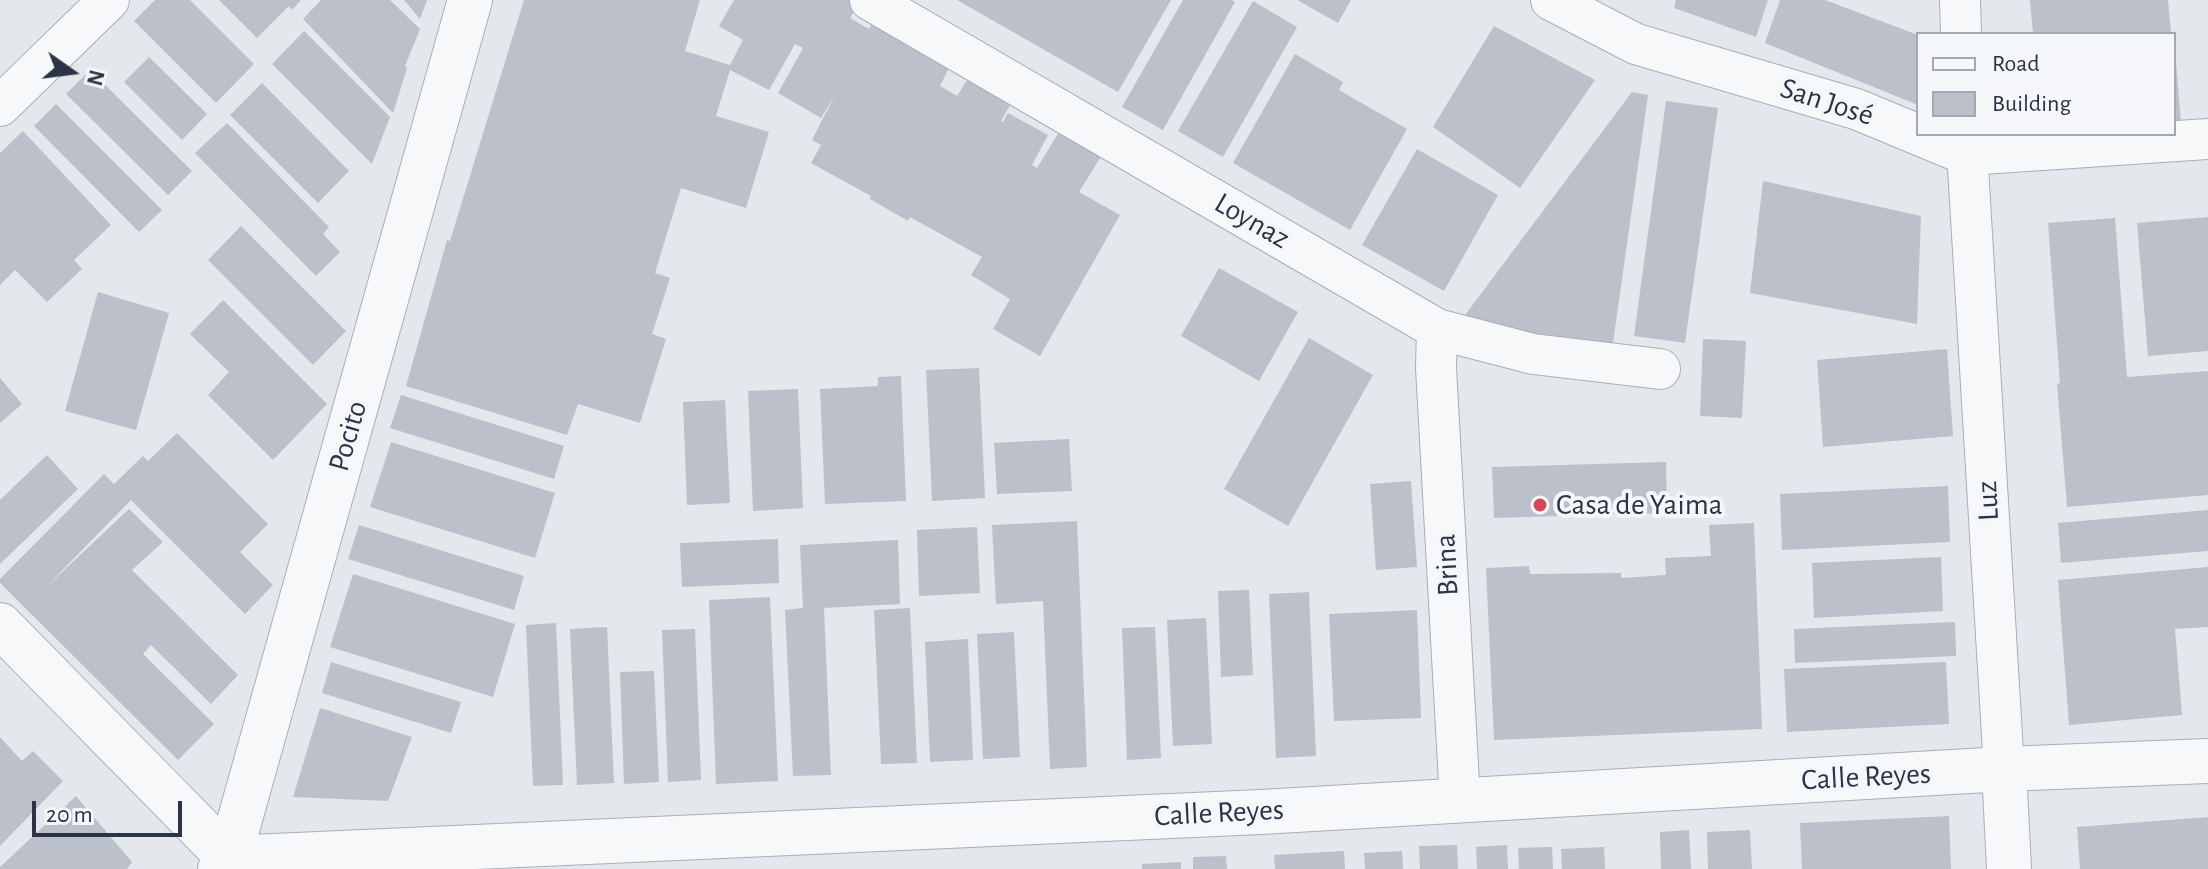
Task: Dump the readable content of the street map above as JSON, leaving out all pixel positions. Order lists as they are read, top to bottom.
{
  "streets": {
    "street": [
      "San José",
      "Loynaz",
      "Pocito",
      "Luz",
      "Brina",
      "Calle Reyes"
    ]
  },
  "crossings": [
    ["San José", "Luz"],
    ["Loynaz", "Brina"],
    ["Pocito", "Calle Reyes"],
    ["Luz", "Calle Reyes"],
    ["Brina", "Calle Reyes"]
  ],
  "places": ["Casa de Yaima"],
  "legend": ["Road", "Building"],
  "scale_bar": "20 m",
  "north": "right"
}
